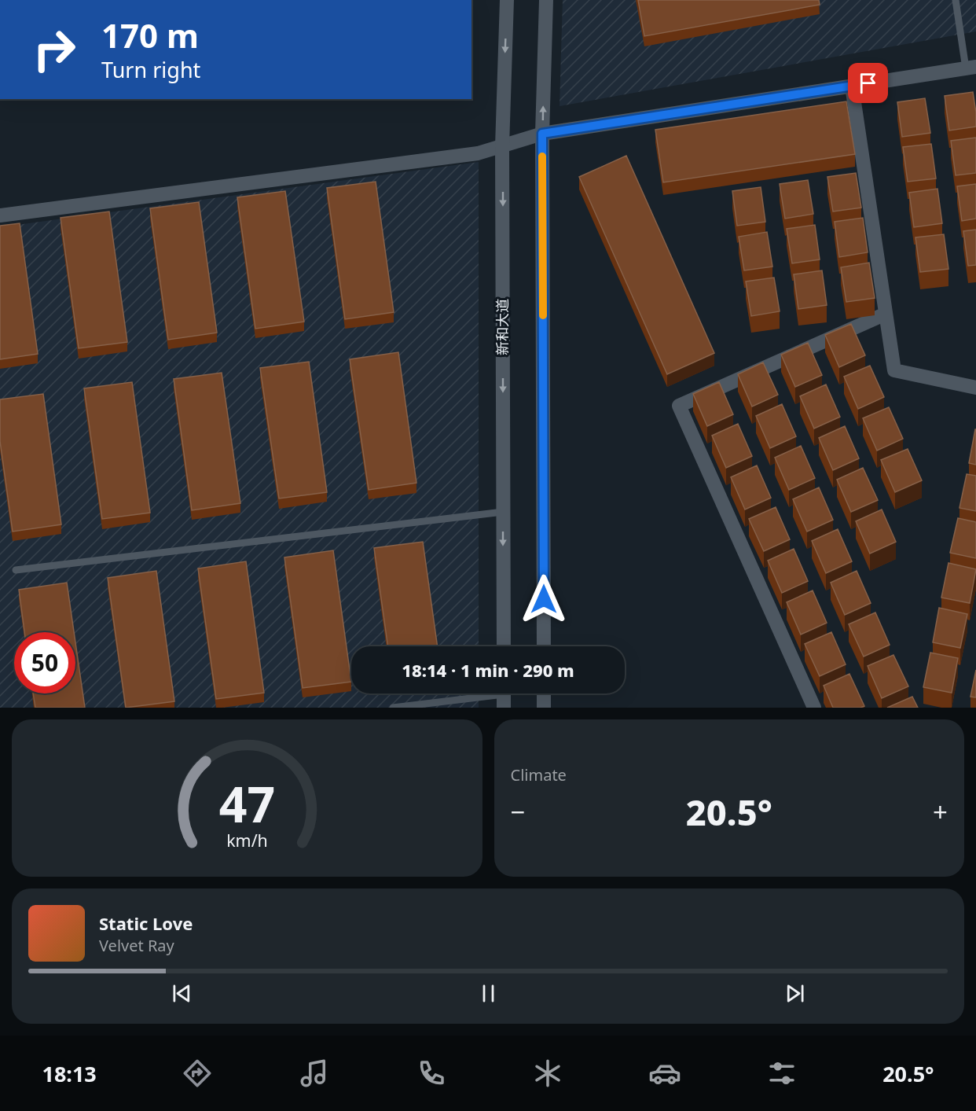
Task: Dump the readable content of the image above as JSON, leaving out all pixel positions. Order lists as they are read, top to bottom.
{
  "streets": {
    "street": ["新和大道"]
  },
  "page": {
    "turn": ["170 m", "Turn right"],
    "limit": "50",
    "trip": "18:14 · 1 min · 290 m",
    "tile": "Climate",
    "heat": ["−", "20.5°", "+"],
    "song": ["Static Love", "Velvet Ray"],
    "tabs": ["18:13", "20.5°"],
    "gauge": ["47", "km/h"]
  }
}
